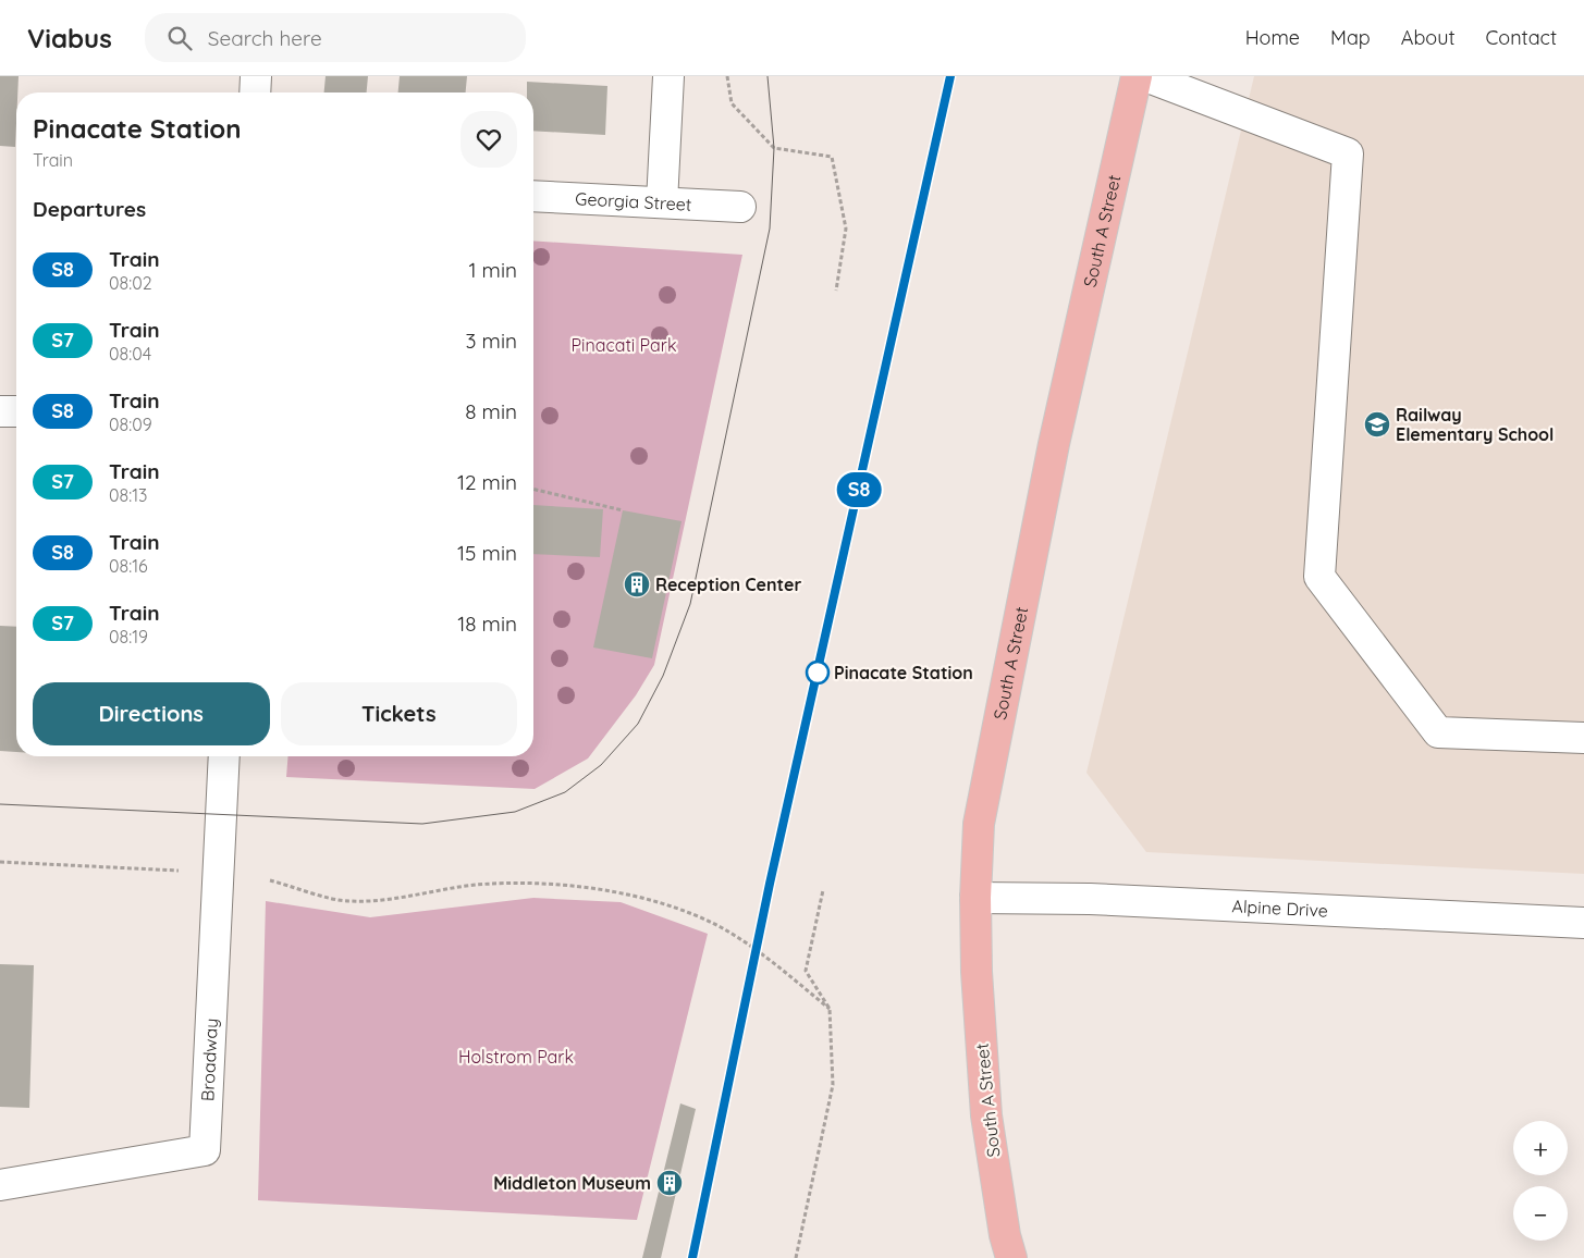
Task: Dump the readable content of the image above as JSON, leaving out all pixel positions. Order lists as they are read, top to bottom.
{
  "streets": {
    "main road": ["South A Street"],
    "street": ["Georgia Street", "Alpine Drive", "Broadway"]
  },
  "crossings": [
    ["South A Street", "Alpine Drive"]
  ],
  "parks": ["Pinacati Park", "Holstrom Park"],
  "places": {
    "school or university": ["Railway Elementary School"],
    "building": ["Reception Center", "Middleton Museum"],
    "other": ["Pinacate Station"]
  },
  "page": {
    "header": "Viabus",
    "search": "Search here",
    "nav": [
      "Home",
      "Map",
      "About",
      "Contact"
    ],
    "on_map": "S8",
    "heading": [
      ["Pinacate Station", "Train"],
      "Departures"
    ],
    "list": [
      {
        "mark": "S8",
        "name": "Train",
        "note": "08:02",
        "value": "1 min"
      },
      {
        "mark": "S7",
        "name": "Train",
        "note": "08:04",
        "value": "3 min"
      },
      {
        "mark": "S8",
        "name": "Train",
        "note": "08:09",
        "value": "8 min"
      },
      {
        "mark": "S7",
        "name": "Train",
        "note": "08:13",
        "value": "12 min"
      },
      {
        "mark": "S8",
        "name": "Train",
        "note": "08:16",
        "value": "15 min"
      },
      {
        "mark": "S7",
        "name": "Train",
        "note": "08:19",
        "value": "18 min"
      }
    ],
    "buttons": ["Directions", "Tickets"],
    "map_buttons": ["+", "−"]
  }
}
